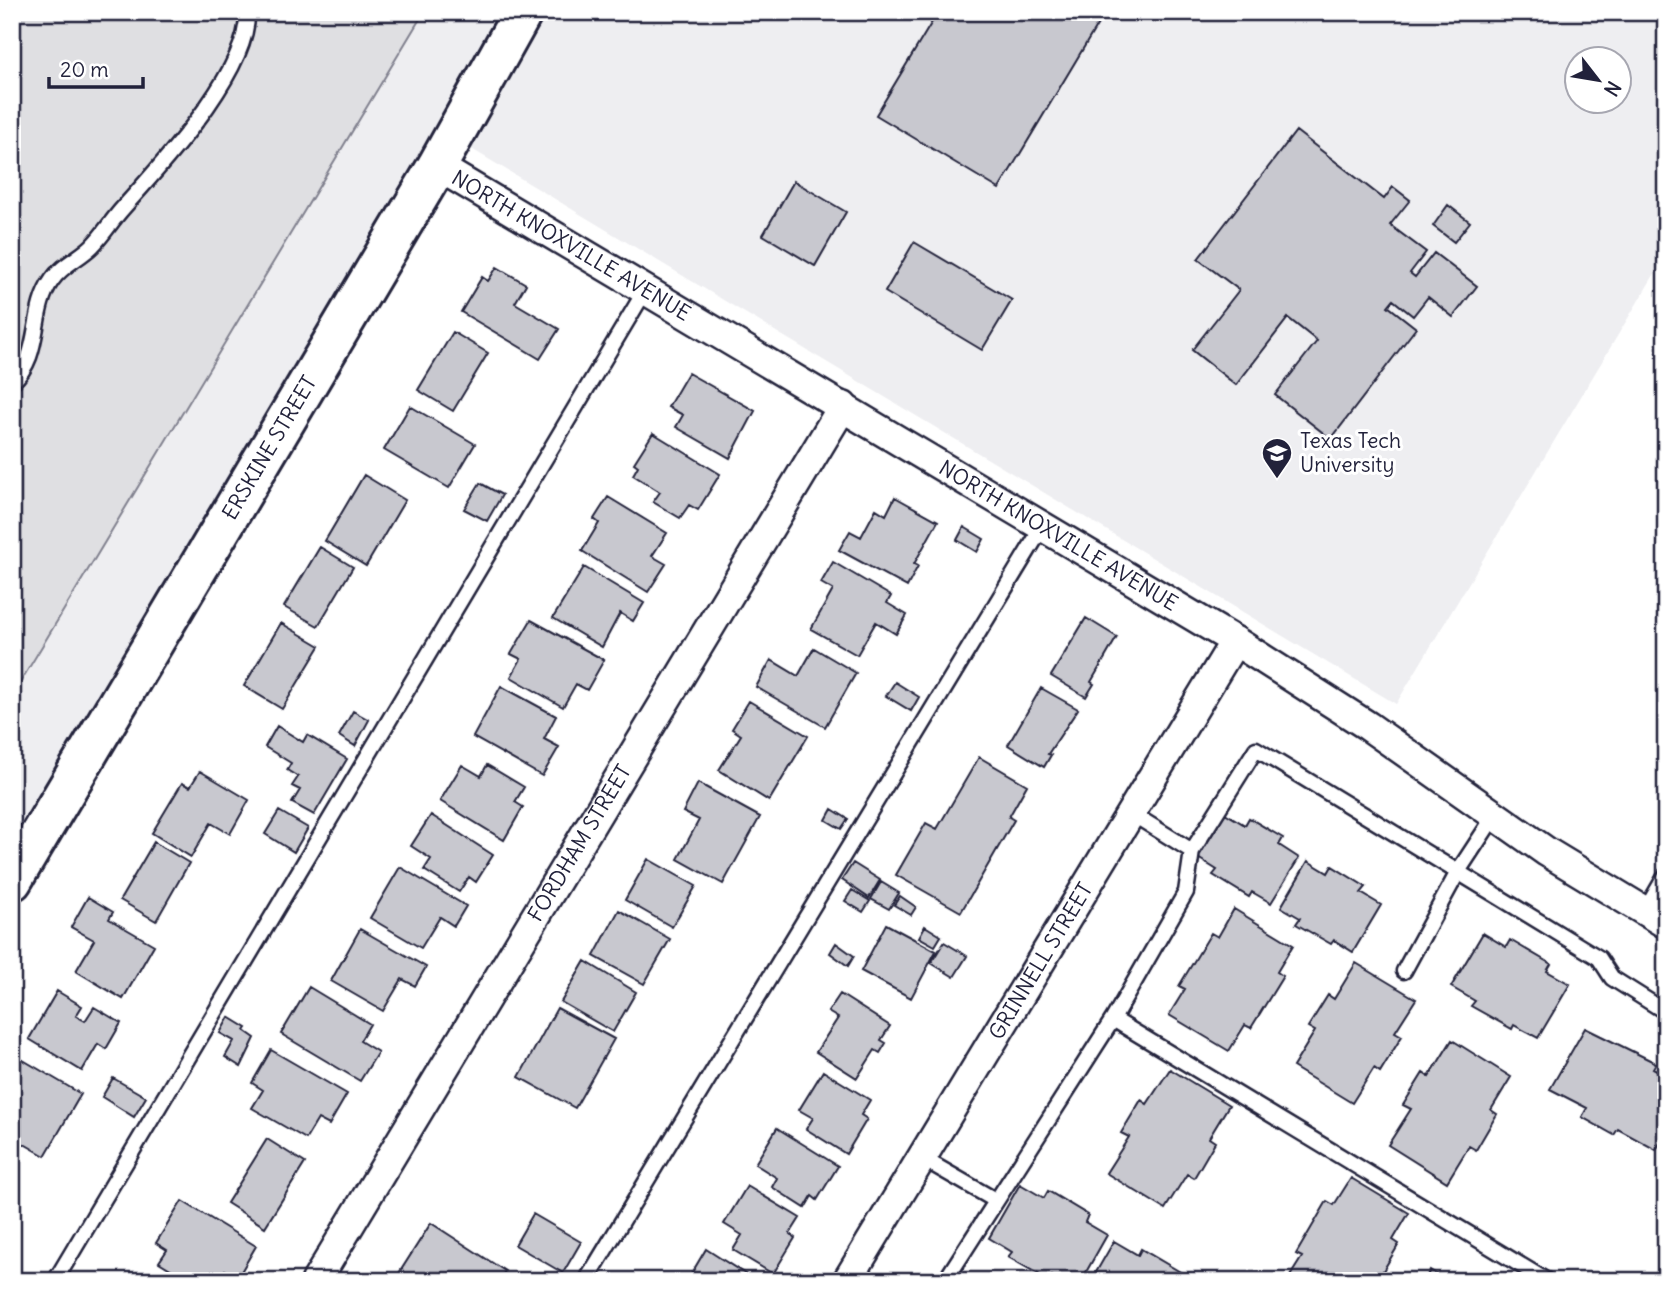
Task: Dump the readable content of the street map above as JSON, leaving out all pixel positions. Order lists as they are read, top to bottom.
{
  "streets": {
    "main road": ["ERSKINE STREET"],
    "street": ["NORTH KNOXVILLE AVENUE", "FORDHAM STREET", "GRINNELL STREET"]
  },
  "crossings": [
    ["NORTH KNOXVILLE AVENUE", "ERSKINE STREET"],
    ["NORTH KNOXVILLE AVENUE", "FORDHAM STREET"],
    ["NORTH KNOXVILLE AVENUE", "GRINNELL STREET"]
  ],
  "places": {
    "school or university": ["Texas Tech University"]
  },
  "scale_bar": "20 m",
  "north": "bottom right"
}
